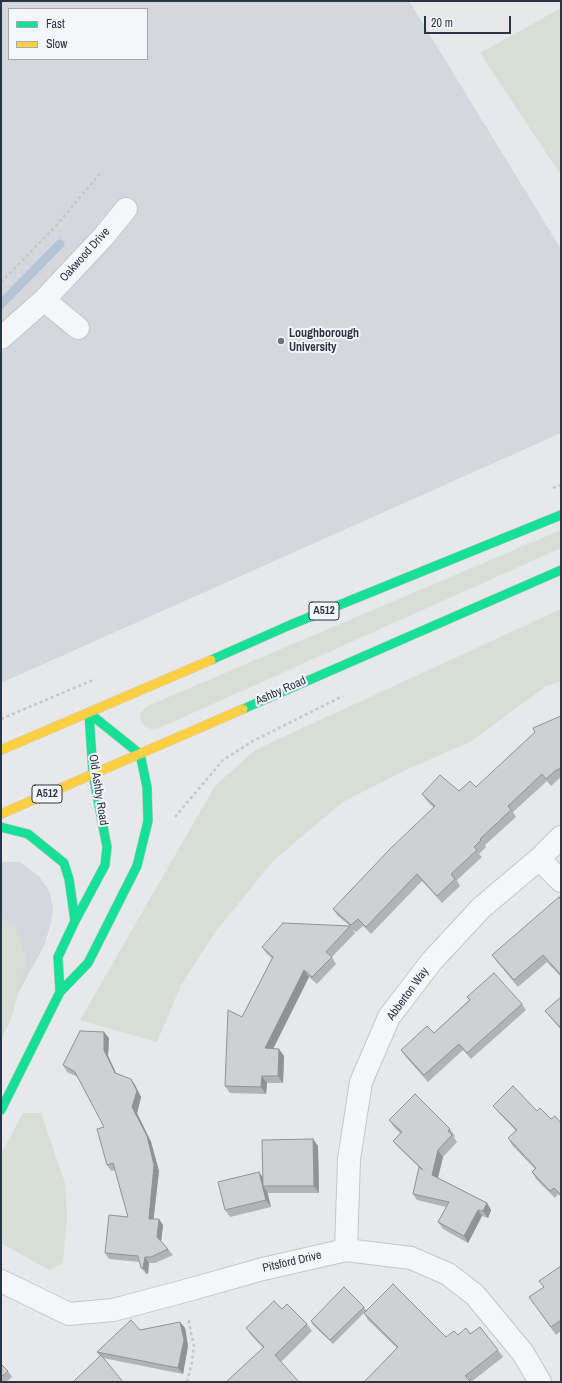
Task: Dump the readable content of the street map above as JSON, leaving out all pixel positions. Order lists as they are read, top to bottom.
{
  "streets": {
    "main road": ["A512", "Ashby Road", "Old Ashby Road"],
    "street": ["Oakwood Drive", "Abberton Way", "Pitsford Drive"]
  },
  "crossings": [
    ["A512", "Old Ashby Road"],
    ["Ashby Road", "Old Ashby Road"],
    ["Abberton Way", "Pitsford Drive"]
  ],
  "places": ["Loughborough University"],
  "legend": ["Fast", "Slow"],
  "scale_bar": "20 m"
}
